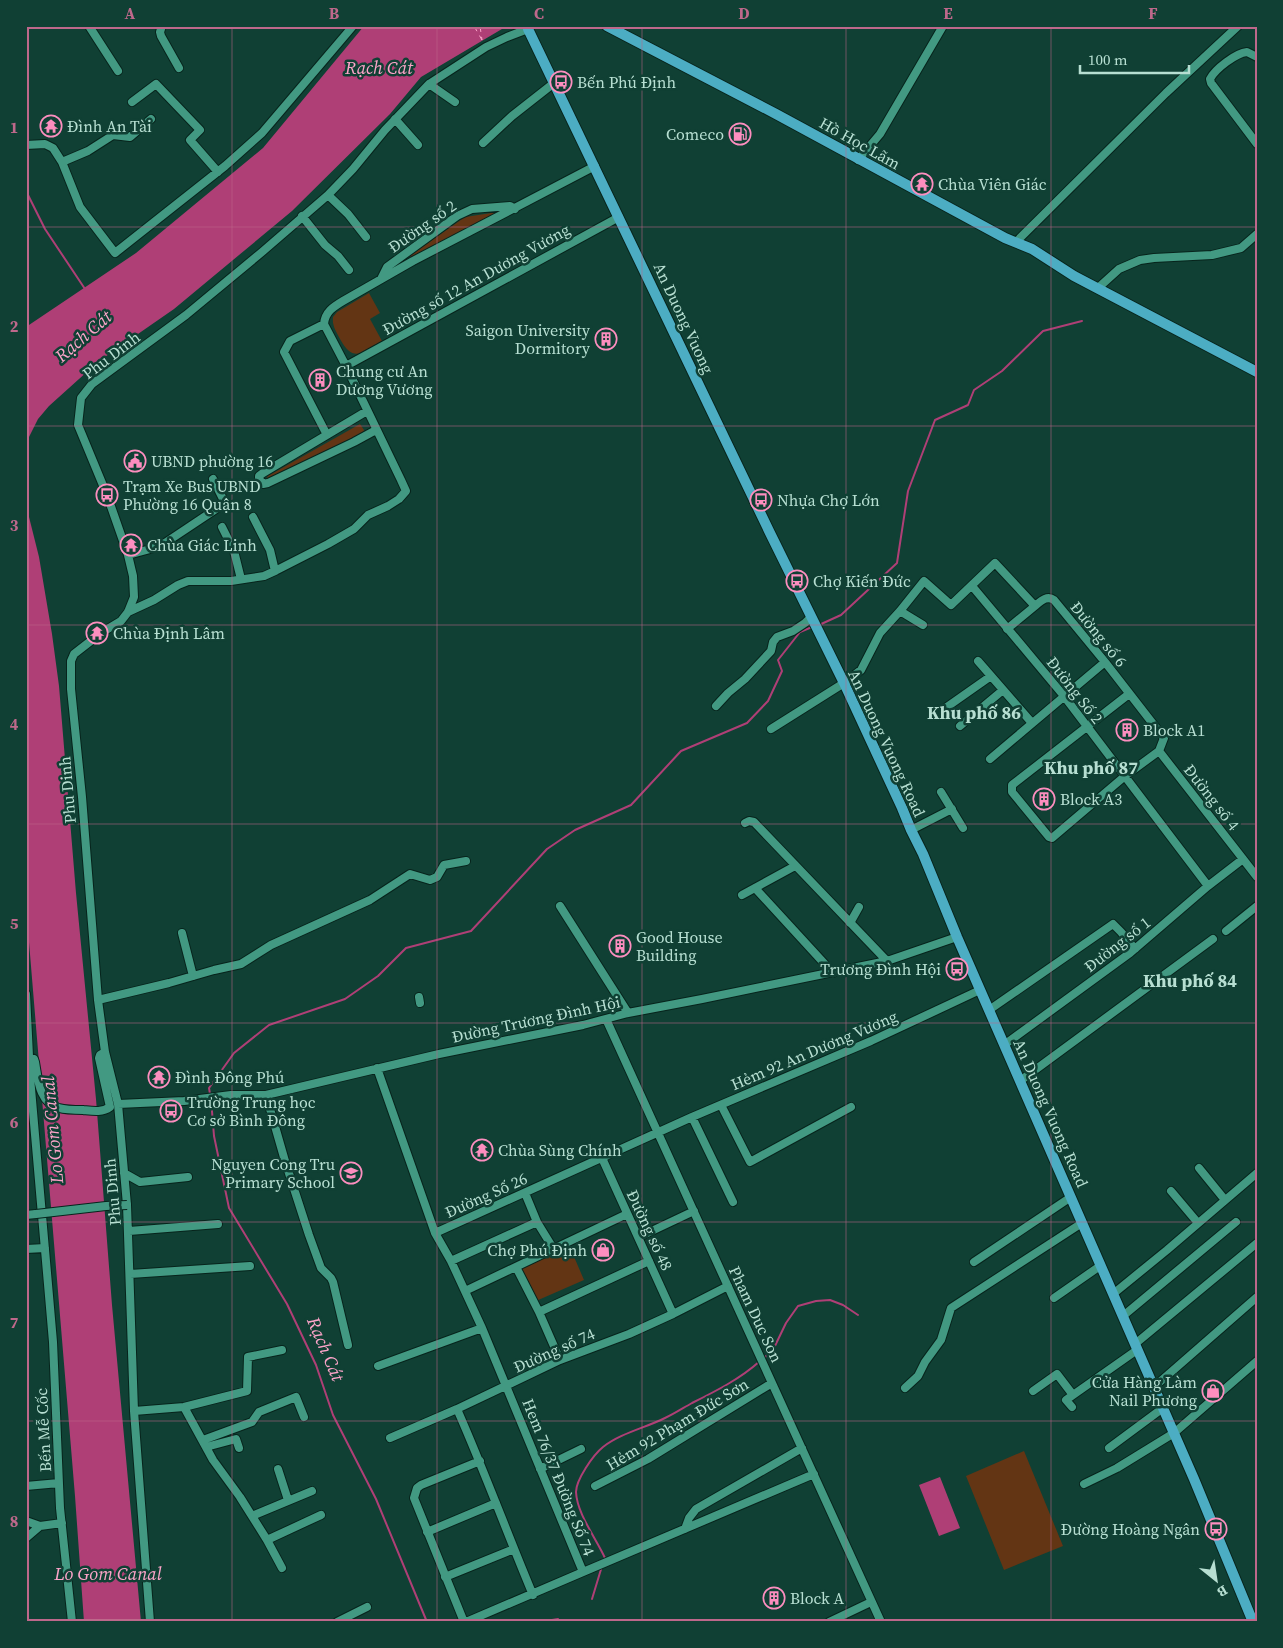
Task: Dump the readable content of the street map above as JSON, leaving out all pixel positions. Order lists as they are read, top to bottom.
{
  "streets": {
    "main road": ["Hồ Học Lãm", "An Duong Vuong", "An Duong Vuong Road"],
    "street": [
      "Đường số 2",
      "Đường số 12 An Dương Vương",
      "Phu Dinh",
      "Đường số 6",
      "Đường Số 2",
      "Đường số 4",
      "Đường số 1",
      "Đường Trương Đình Hội",
      "Hẻm 92 An Dương Vương",
      "Đường Số 26",
      "Đường số 48",
      "Pham Duc Son",
      "Đường số 74",
      "Hẻm 92 Phạm Đức Sơn",
      "Bến Mễ Cốc",
      "Hem 76/37 Đường Số 74"
    ]
  },
  "crossings": [
    ["Đường số 2", "An Duong Vuong"],
    ["Đường số 12 An Dương Vương", "An Duong Vuong"],
    ["An Duong Vuong", "Phu Dinh"],
    ["An Duong Vuong", "An Duong Vuong Road"],
    ["Phu Dinh", "Đường Trương Đình Hội"],
    ["Đường số 6", "Đường số 4"],
    ["Đường Số 2", "Đường số 1"],
    ["An Duong Vuong Road", "Đường số 1"],
    ["An Duong Vuong Road", "Đường Trương Đình Hội"],
    ["An Duong Vuong Road", "Hẻm 92 An Dương Vương"],
    ["Đường số 4", "Đường số 1"],
    ["Đường Trương Đình Hội", "Pham Duc Son"],
    ["Đường Trương Đình Hội", "Hem 76/37 Đường Số 74"],
    ["Hẻm 92 An Dương Vương", "Đường Số 26"],
    ["Hẻm 92 An Dương Vương", "Pham Duc Son"],
    ["Đường Số 26", "Đường số 48"],
    ["Đường Số 26", "Pham Duc Son"],
    ["Đường Số 26", "Hem 76/37 Đường Số 74"],
    ["Đường số 48", "Pham Duc Son"],
    ["Đường số 48", "Đường số 74"],
    ["Pham Duc Son", "Đường số 74"],
    ["Pham Duc Son", "Hẻm 92 Phạm Đức Sơn"],
    ["Đường số 74", "Hem 76/37 Đường Số 74"]
  ],
  "districts": ["Khu phố 86", "Khu phố 87", "Khu phố 84"],
  "water": ["Rạch Cát", "Lo Gom Canal"],
  "places": {
    "bus stop": [
      "Bến Phú Định",
      "Trạm Xe Bus UBND Phường 16 Quận 8",
      "Nhựa Chợ Lớn",
      "Chợ Kiến Đức",
      "Trương Đình Hội",
      "Trường Trung học Cơ sở Bình Đông",
      "Đường Hoàng Ngân"
    ],
    "temple": [
      "Đình An Tài",
      "Chùa Viên Giác",
      "Chùa Giác Linh",
      "Chùa Định Lâm",
      "Đình Đông Phú",
      "Chùa Sùng Chính"
    ],
    "fuel station": ["Comeco"],
    "building": [
      "Saigon University Dormitory",
      "Chung cư An Dương Vương",
      "Block A1",
      "Block A3",
      "Good House Building",
      "Block A"
    ],
    "public building": ["UBND phường 16"],
    "school or university": ["Nguyen Cong Tru Primary School"],
    "shop": ["Chợ Phú Định", "Cửa Hàng Làm Nail Phương"]
  },
  "scale_bar": "100 m",
  "north": "bottom right",
  "grid": {
    "columns": [
      "A",
      "B",
      "C",
      "D",
      "E",
      "F"
    ],
    "rows": [
      "1",
      "2",
      "3",
      "4",
      "5",
      "6",
      "7",
      "8"
    ]
  }
}
